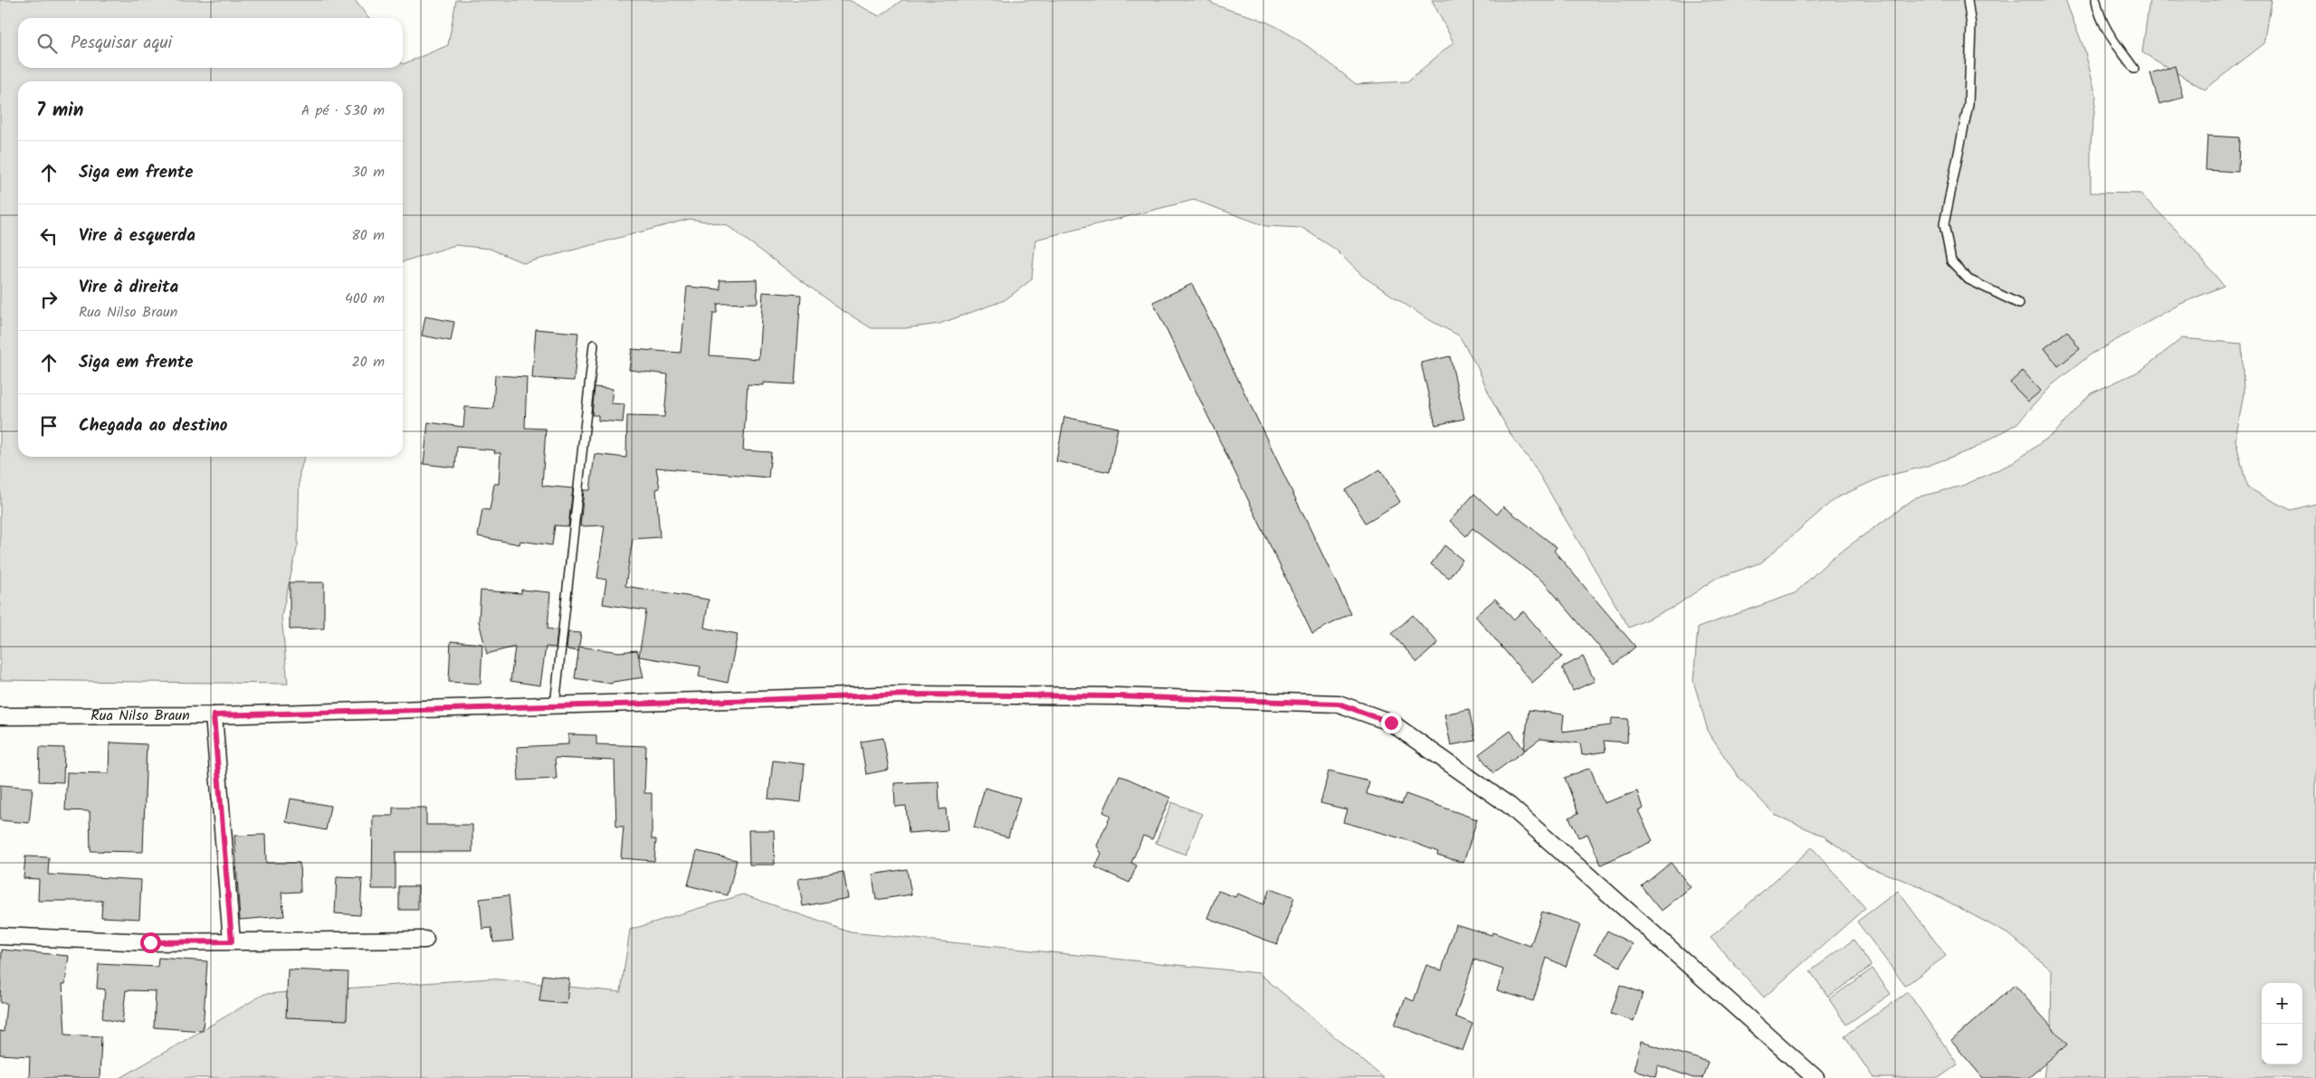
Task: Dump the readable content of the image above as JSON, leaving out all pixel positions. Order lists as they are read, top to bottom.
{
  "streets": {
    "street": ["Rua Nilso Braun"]
  },
  "page": {
    "search": "Pesquisar aqui",
    "heading": ["7 min", "A pé · 530 m"],
    "list": [
      ["Siga em frente", "30 m"],
      ["Vire à esquerda", "80 m"],
      ["Vire à direita", "Rua Nilso Braun", "400 m"],
      ["Siga em frente", "20 m"],
      "Chegada ao destino"
    ],
    "map_buttons": ["+", "−"]
  }
}
